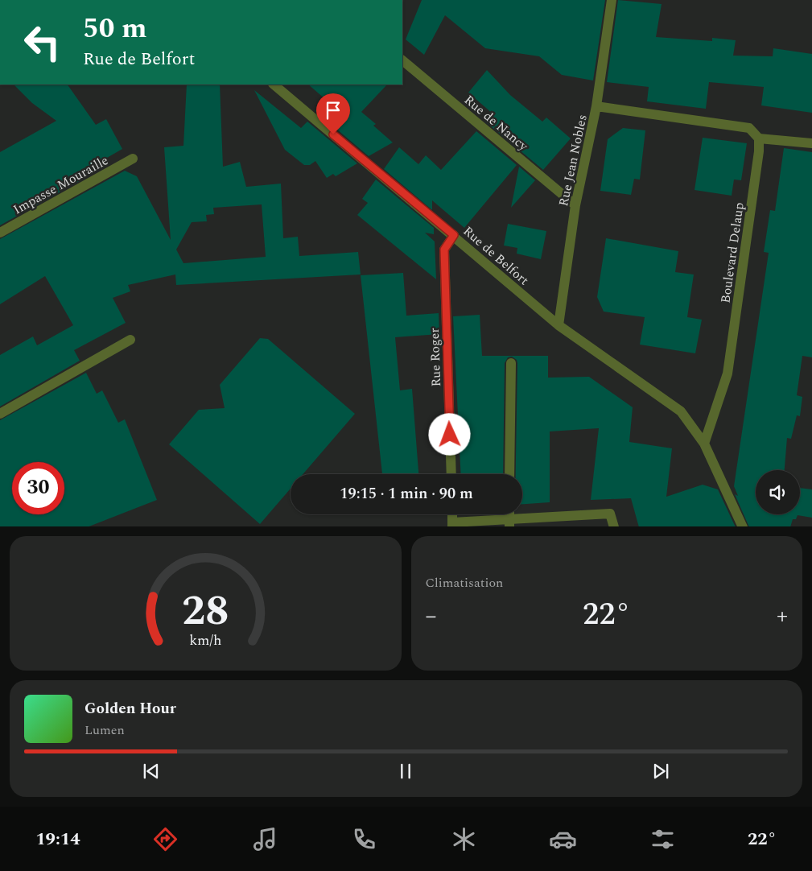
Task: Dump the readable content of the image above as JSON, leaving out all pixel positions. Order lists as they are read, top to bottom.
{
  "streets": {
    "street": [
      "Rue de Nancy",
      "Rue Jean Nobles",
      "Impasse Mouraille",
      "Boulevard Delaup",
      "Rue de Belfort",
      "Rue Roger"
    ]
  },
  "crossings": [
    ["Rue de Nancy", "Rue Jean Nobles"],
    ["Rue Jean Nobles", "Rue de Belfort"],
    ["Boulevard Delaup", "Rue de Belfort"],
    ["Rue de Belfort", "Rue Roger"]
  ],
  "page": {
    "turn": ["50 m", "Rue de Belfort"],
    "limit": "30",
    "trip": "19:15 · 1 min · 90 m",
    "tile": "Climatisation",
    "heat": ["−", "22°", "+"],
    "song": ["Golden Hour", "Lumen"],
    "tabs": ["19:14", "22°"],
    "gauge": ["28", "km/h"]
  }
}
